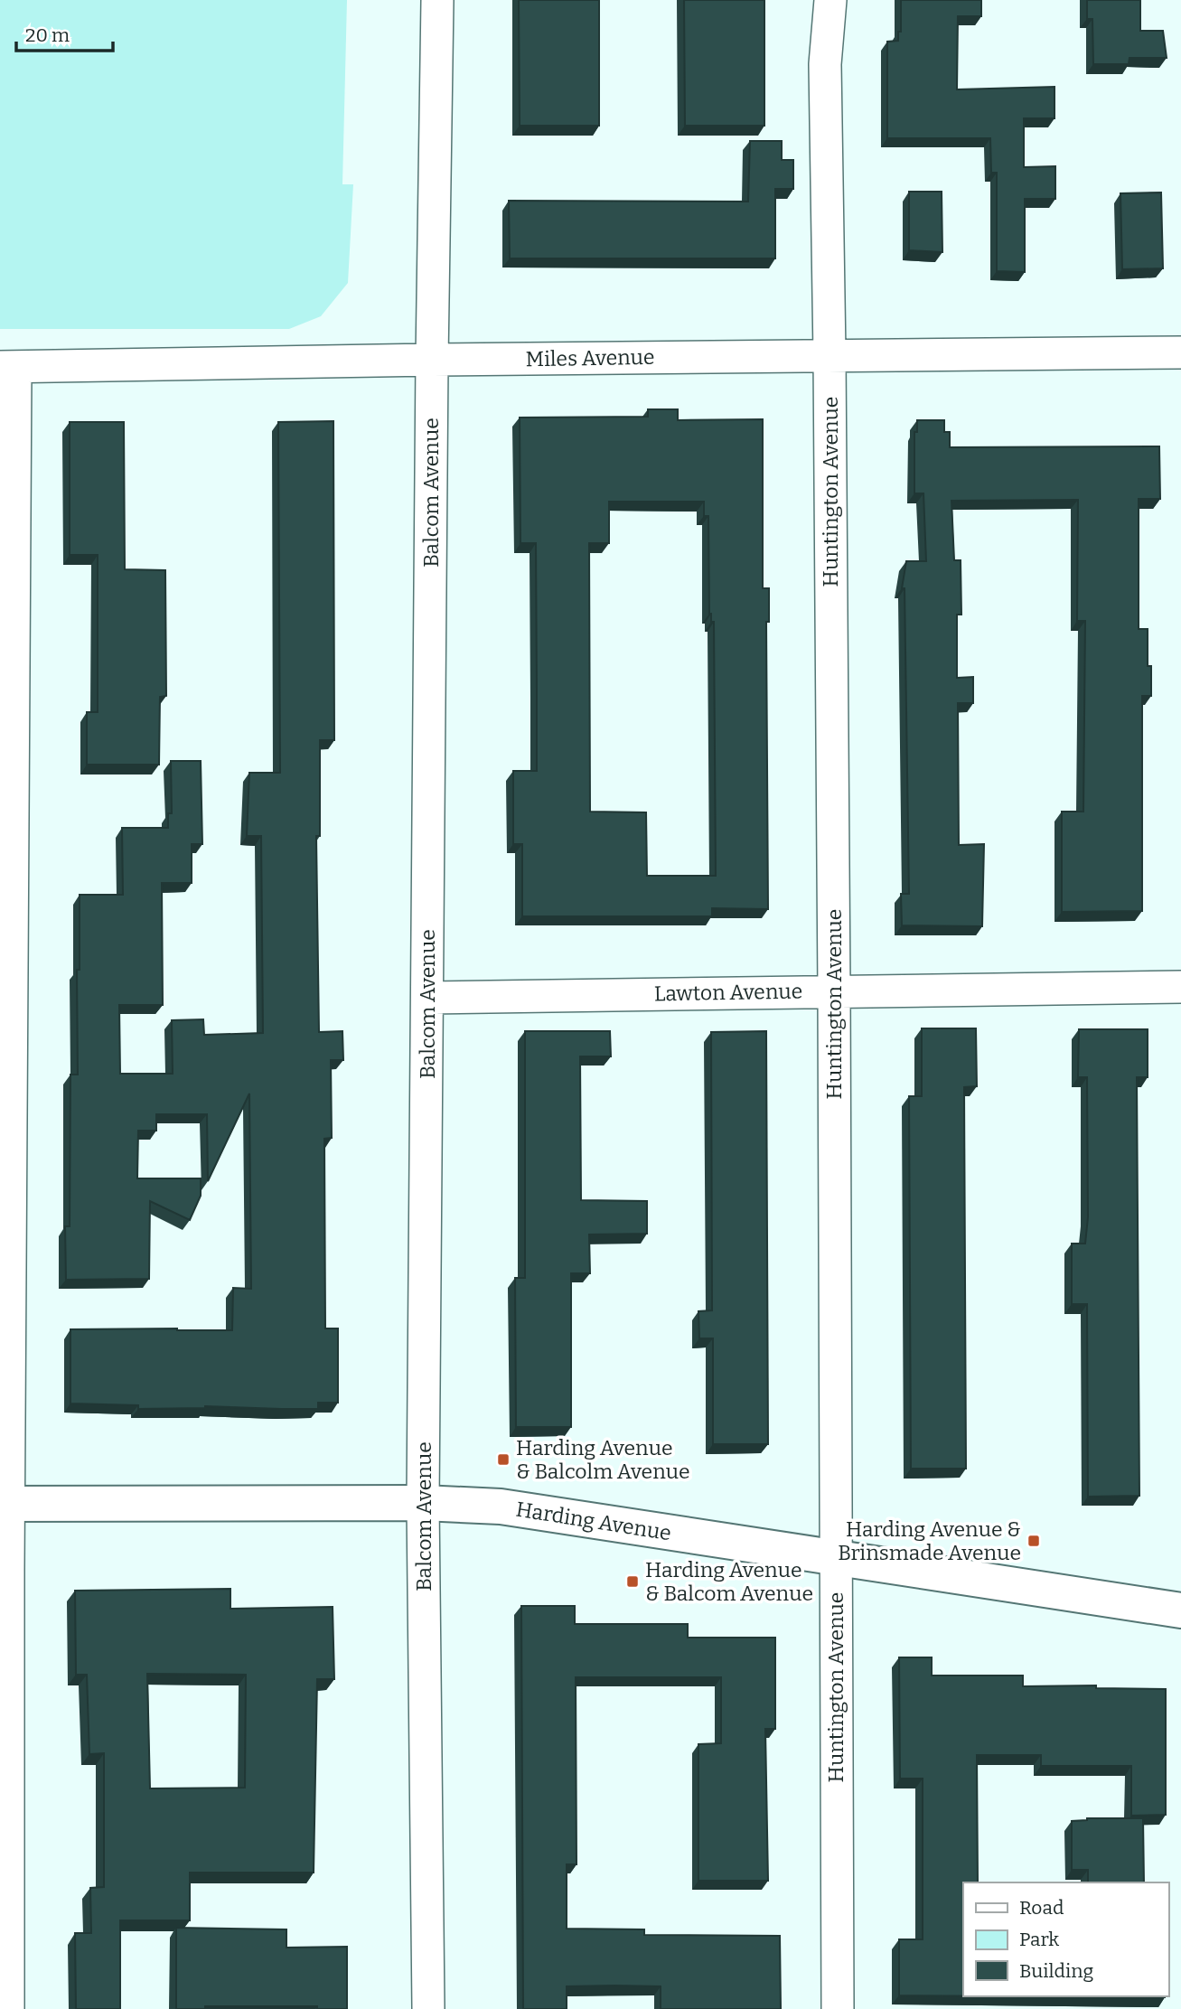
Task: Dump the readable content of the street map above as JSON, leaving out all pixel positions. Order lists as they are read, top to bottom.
{
  "streets": {
    "street": [
      "Miles Avenue",
      "Huntington Avenue",
      "Balcom Avenue",
      "Lawton Avenue",
      "Harding Avenue"
    ]
  },
  "crossings": [
    ["Miles Avenue", "Huntington Avenue"],
    ["Miles Avenue", "Balcom Avenue"],
    ["Huntington Avenue", "Lawton Avenue"],
    ["Huntington Avenue", "Harding Avenue"],
    ["Balcom Avenue", "Lawton Avenue"],
    ["Balcom Avenue", "Harding Avenue"]
  ],
  "places": {
    "transit": ["Harding Avenue & Balcolm Avenue", "Harding Avenue & Brinsmade Avenue", "Harding Avenue & Balcom Avenue"]
  },
  "legend": ["Road", "Park", "Building"],
  "scale_bar": "20 m"
}
